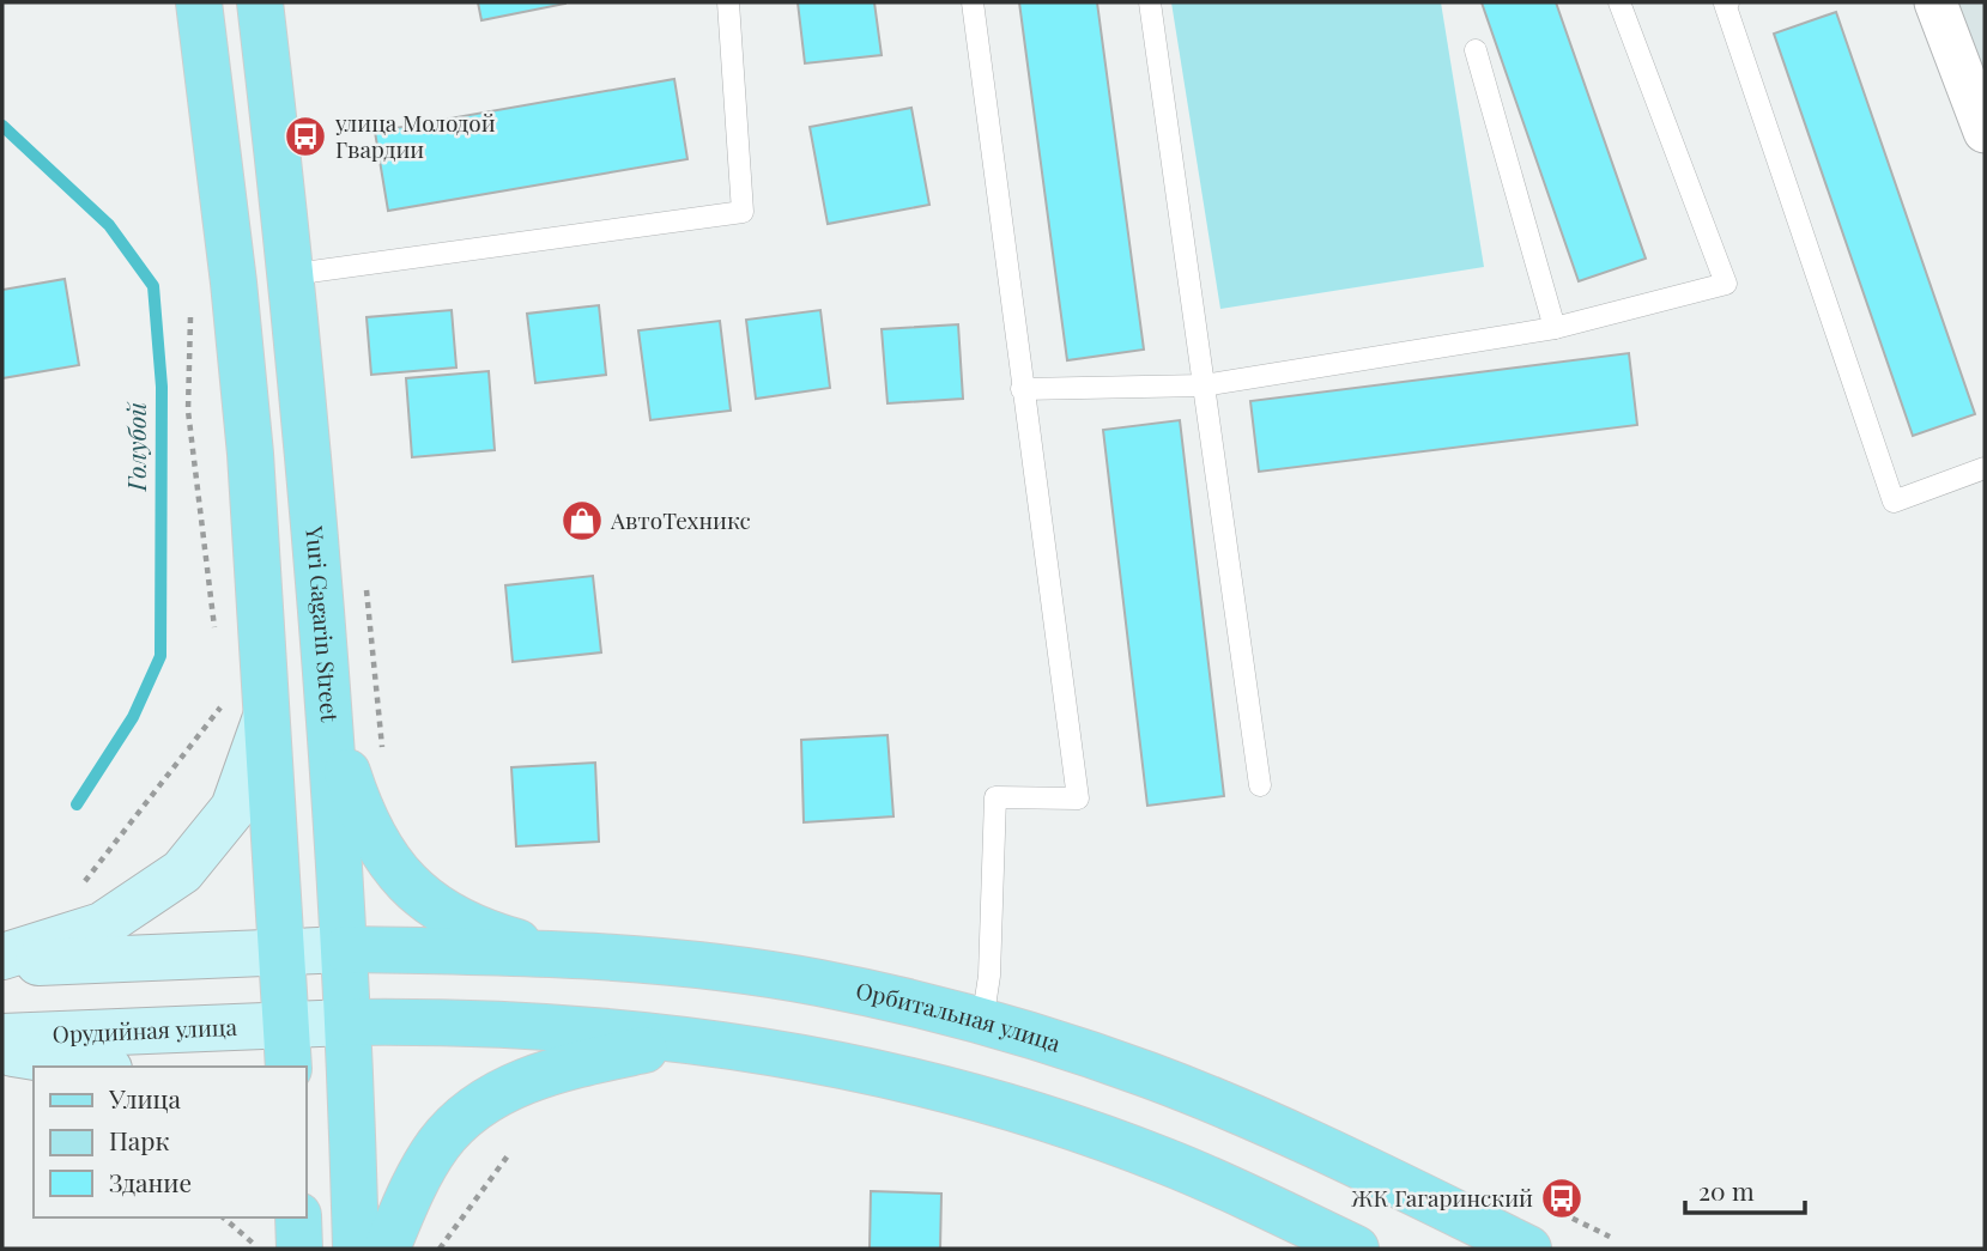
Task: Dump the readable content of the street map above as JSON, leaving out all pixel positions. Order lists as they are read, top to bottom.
{
  "streets": {
    "main road": ["Yuri Gagarin Street", "Орбитальная улица", "Орудийная улица"]
  },
  "crossings": [
    ["Yuri Gagarin Street", "Орбитальная улица"],
    ["Yuri Gagarin Street", "Орудийная улица"]
  ],
  "water": ["Голубой"],
  "places": {
    "bus stop": ["улица Молодой Гвардии", "ЖК Гагаринский"],
    "shop": ["АвтоТехникс"]
  },
  "legend": ["Улица", "Парк", "Здание"],
  "scale_bar": "20 m"
}
